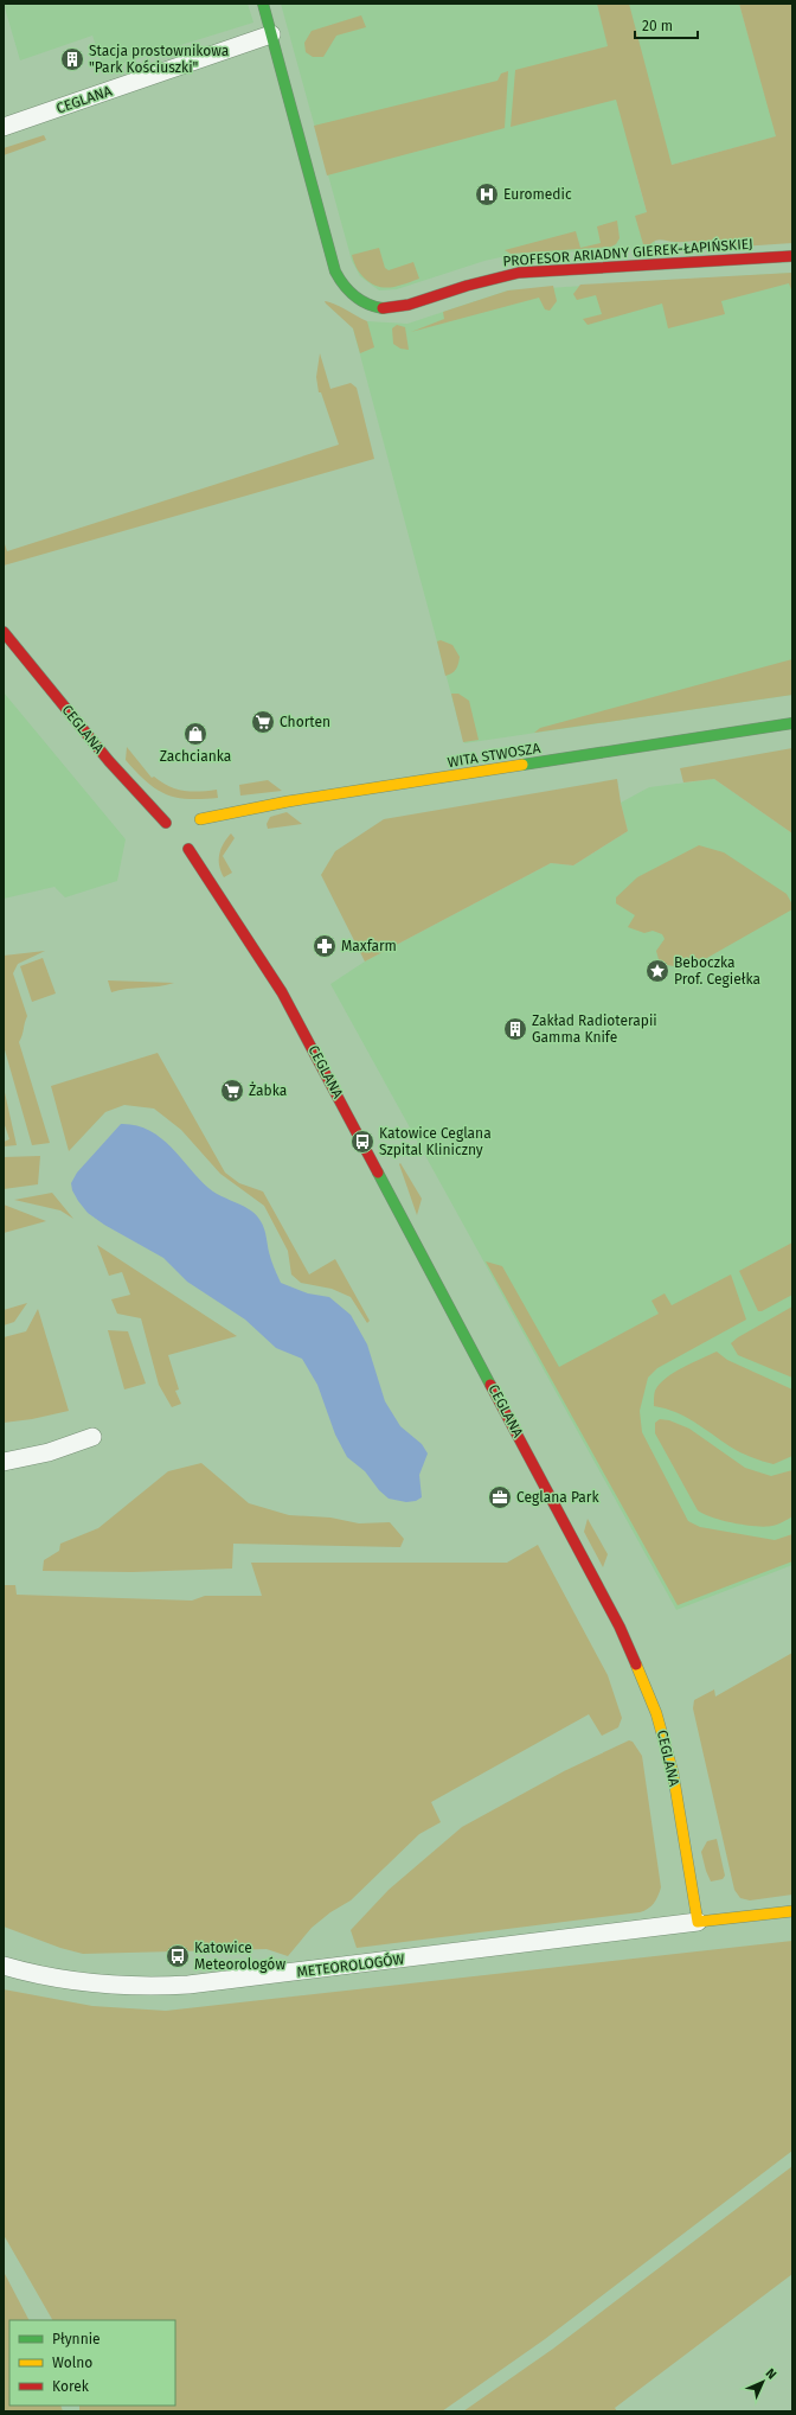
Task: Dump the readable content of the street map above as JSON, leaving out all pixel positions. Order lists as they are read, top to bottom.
{
  "streets": {
    "street": [
      "CEGLANA",
      "PROFESOR ARIADNY GIEREK-ŁAPIŃSKIEJ",
      "WITA STWOSZA",
      "METEOROLOGÓW"
    ]
  },
  "crossings": [
    ["CEGLANA", "PROFESOR ARIADNY GIEREK-ŁAPIŃSKIEJ"],
    ["CEGLANA", "METEOROLOGÓW"]
  ],
  "places": {
    "building": ["Stacja prostownikowa \"Park Kościuszki\"", "Zakład Radioterapii Gamma Knife"],
    "hospital": ["Euromedic"],
    "supermarket": ["Chorten", "Żabka"],
    "shop": ["Zachcianka"],
    "pharmacy": ["Maxfarm"],
    "place": ["Beboczka Prof. Cegiełka"],
    "bus stop": ["Katowice Ceglana Szpital Kliniczny", "Katowice Meteorologów"],
    "office": ["Ceglana Park"]
  },
  "legend": ["Płynnie", "Wolno", "Korek"],
  "scale_bar": "20 m",
  "north": "top right"
}
